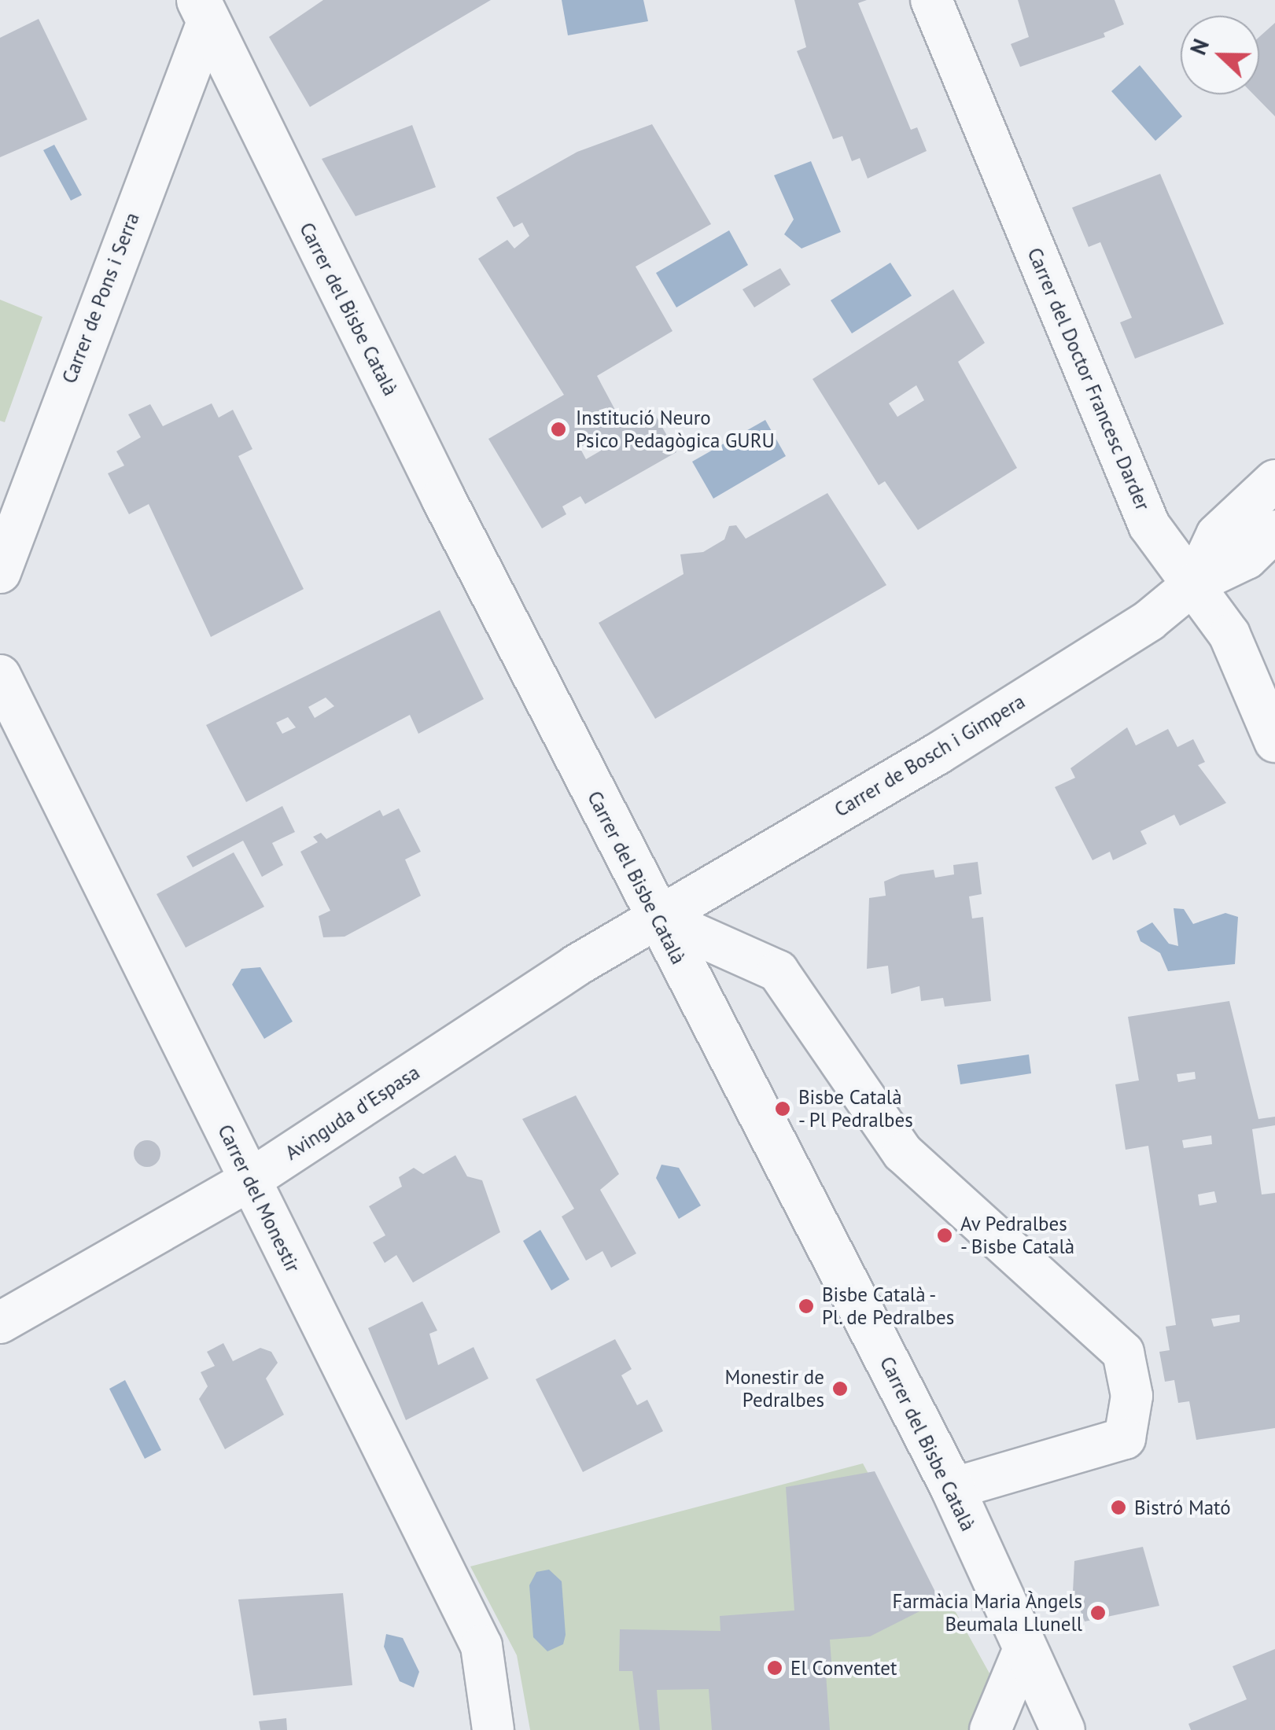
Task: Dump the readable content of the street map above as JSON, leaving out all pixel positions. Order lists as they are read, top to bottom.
{
  "streets": {
    "street": [
      "Carrer de Pons i Serra",
      "Carrer del Bisbe Català",
      "Carrer del Doctor Francesc Darder",
      "Carrer de Bosch i Gimpera",
      "Avinguda d'Espasa",
      "Carrer del Monestir"
    ]
  },
  "crossings": [
    ["Carrer de Pons i Serra", "Carrer del Bisbe Català"],
    ["Carrer del Bisbe Català", "Carrer de Bosch i Gimpera"],
    ["Carrer del Bisbe Català", "Avinguda d'Espasa"],
    ["Carrer del Doctor Francesc Darder", "Carrer de Bosch i Gimpera"],
    ["Carrer de Bosch i Gimpera", "Avinguda d'Espasa"],
    ["Avinguda d'Espasa", "Carrer del Monestir"]
  ],
  "places": [
    "Institució Neuro Psico Pedagògica GURU",
    "Bisbe Català - Pl Pedralbes",
    "Av Pedralbes - Bisbe Català",
    "Bisbe Català - Pl. de Pedralbes",
    "Monestir de Pedralbes",
    "Bistró Mató",
    "Farmàcia Maria Àngels Beumala Llunell",
    "El Conventet"
  ],
  "north": "left"
}
